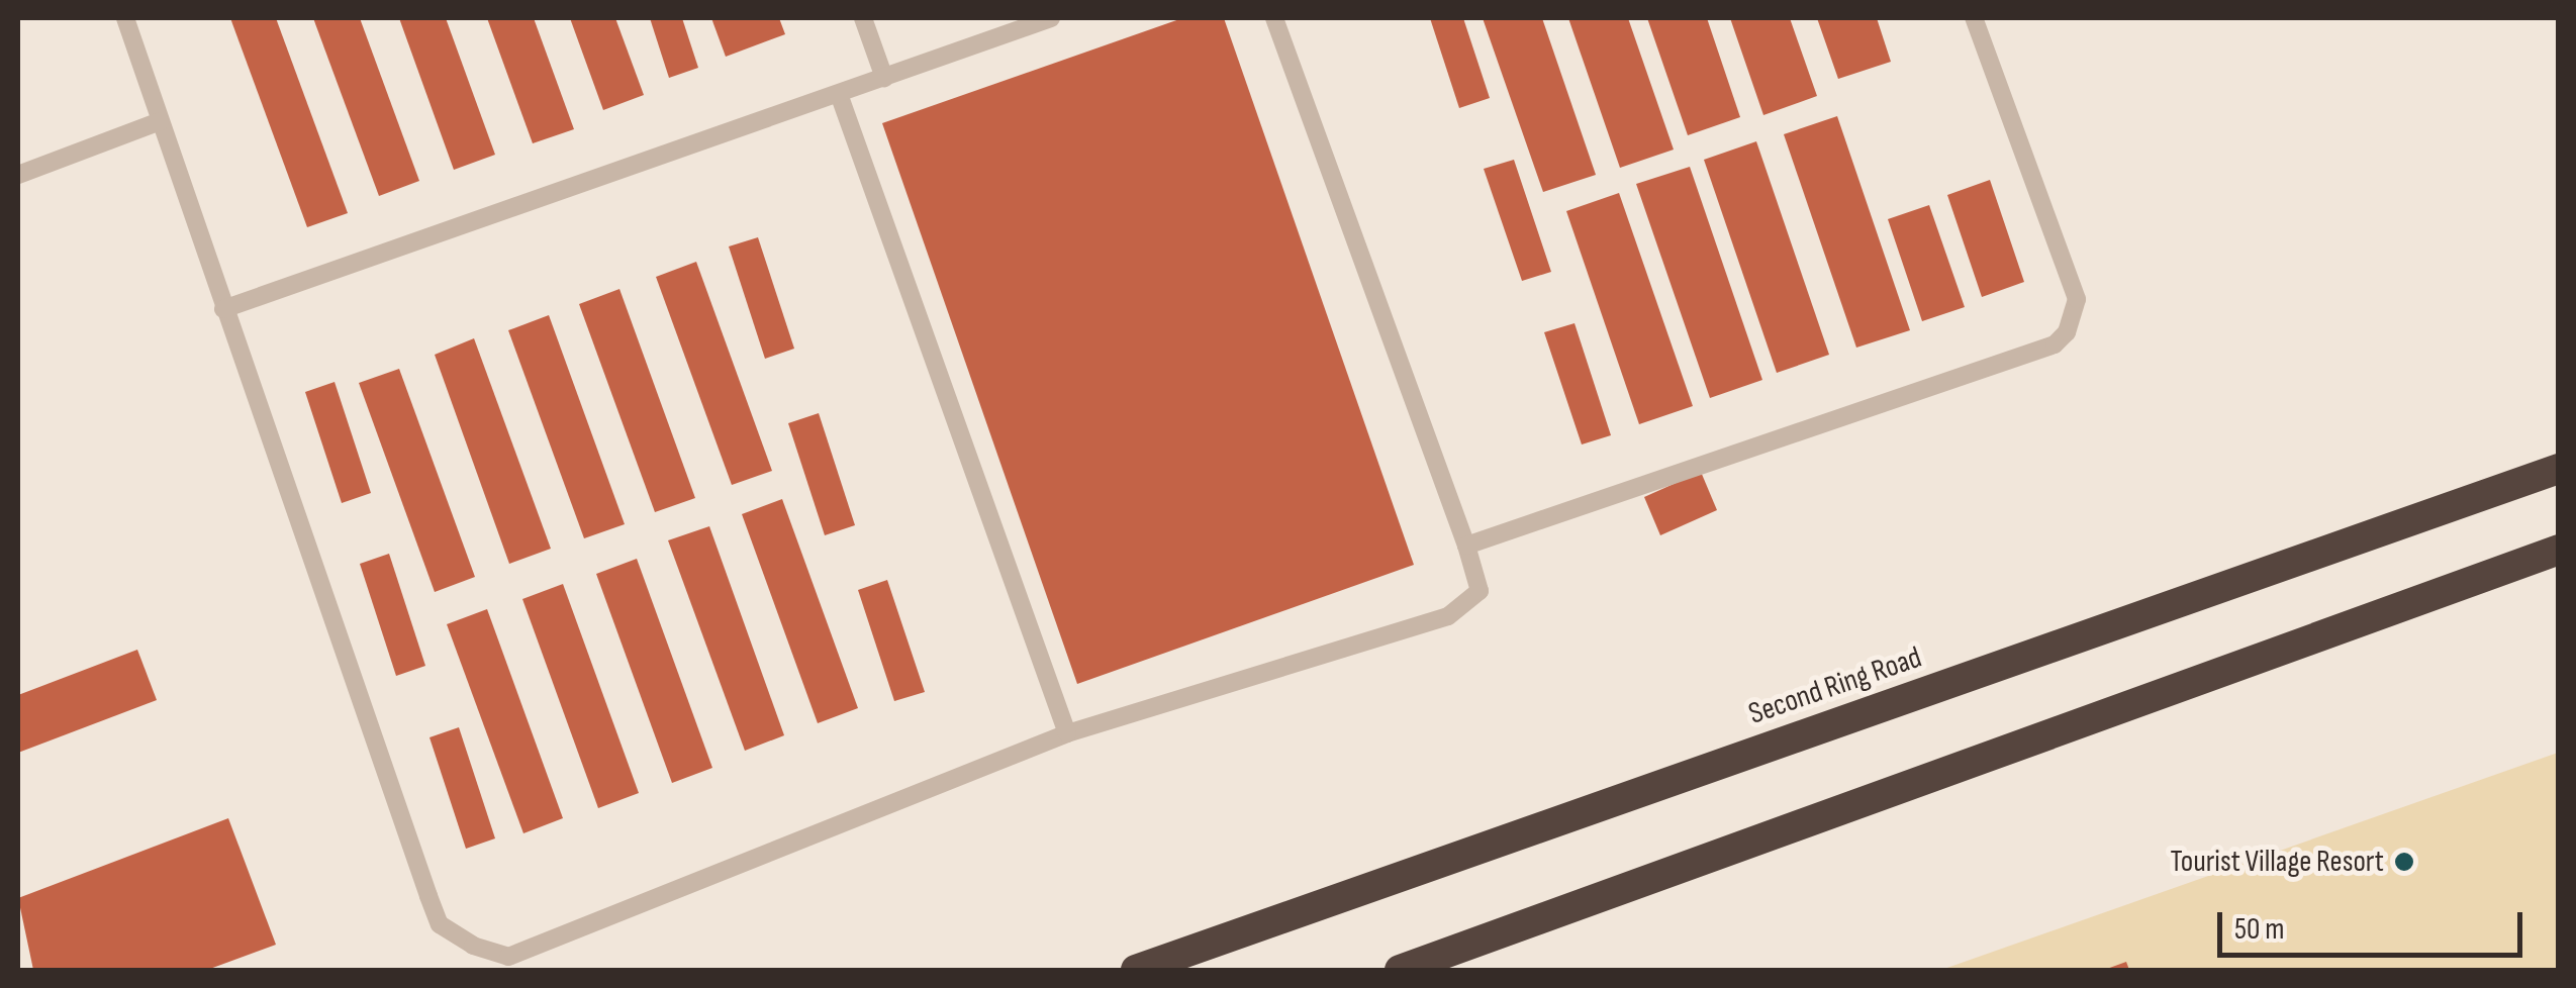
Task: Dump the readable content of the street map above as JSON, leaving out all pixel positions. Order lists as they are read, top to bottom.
{
  "streets": {
    "highway": ["Second Ring Road"]
  },
  "places": ["Tourist Village Resort"],
  "scale_bar": "50 m"
}
